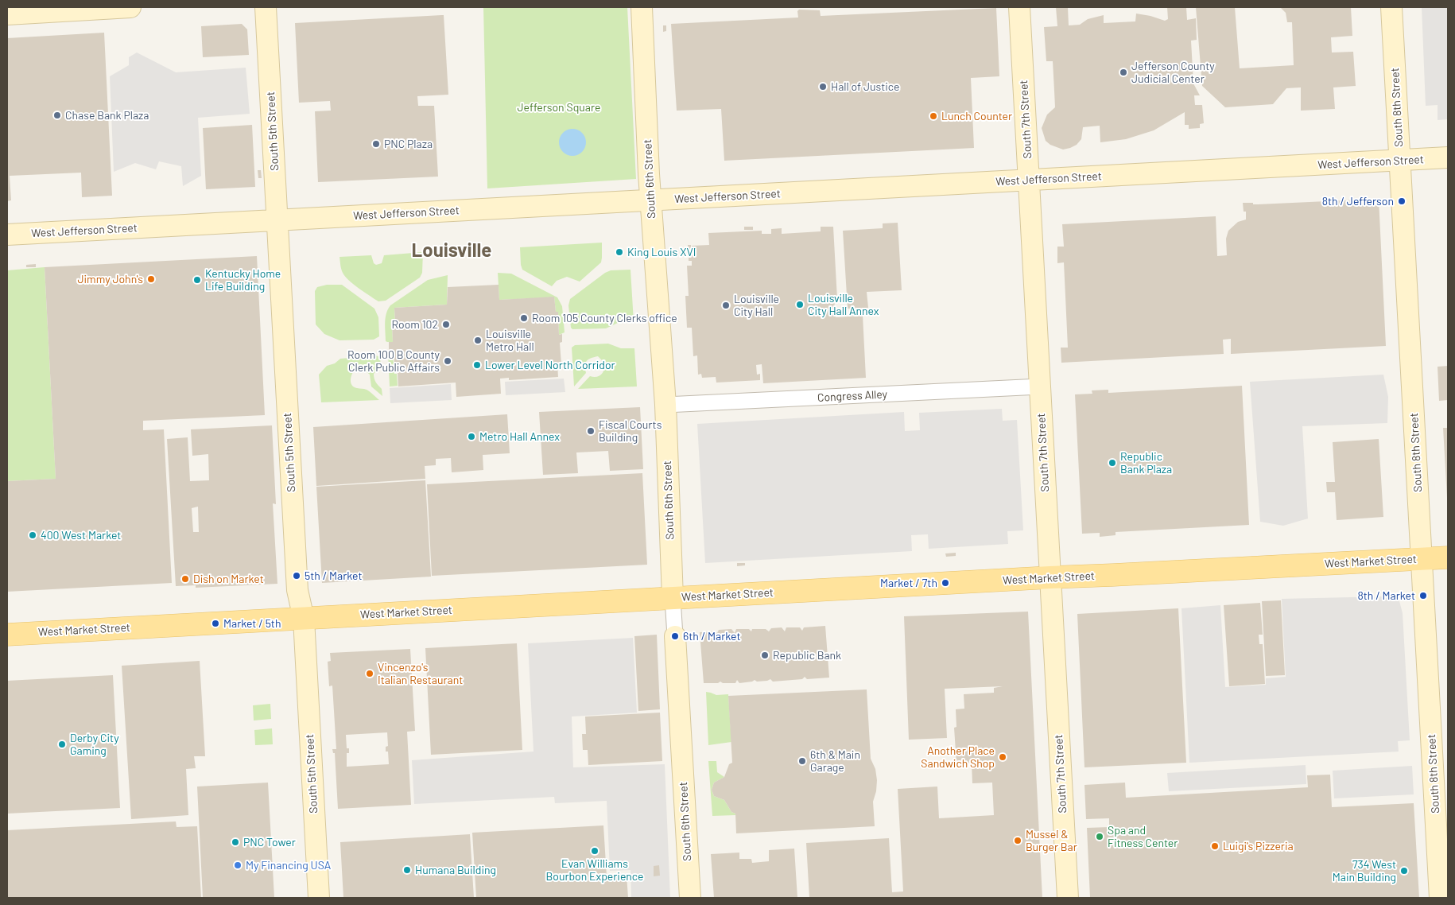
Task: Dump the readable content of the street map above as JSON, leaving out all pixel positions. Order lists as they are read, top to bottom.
{
  "streets": {
    "main road": ["West Market Street"],
    "street": [
      "South 8th Street",
      "South 7th Street",
      "South 5th Street",
      "West Jefferson Street",
      "South 6th Street",
      "Congress Alley"
    ]
  },
  "crossings": [
    ["South 8th Street", "West Jefferson Street"],
    ["South 8th Street", "West Market Street"],
    ["South 7th Street", "West Jefferson Street"],
    ["South 7th Street", "Congress Alley"],
    ["South 7th Street", "West Market Street"],
    ["South 5th Street", "West Jefferson Street"],
    ["South 5th Street", "West Market Street"],
    ["West Jefferson Street", "South 6th Street"],
    ["South 6th Street", "Congress Alley"],
    ["South 6th Street", "West Market Street"]
  ],
  "districts": ["Louisville"],
  "parks": ["Jefferson Square"],
  "places": [
    "Jefferson County Judicial Center",
    "Hall of Justice",
    "Chase Bank Plaza",
    "Lunch Counter",
    "PNC Plaza",
    "8th / Jefferson",
    "King Louis XVI",
    "Jimmy John's",
    "Kentucky Home Life Building",
    "Louisville City Hall Annex",
    "Louisville City Hall",
    "Room 105 County Clerks office",
    "Room 102",
    "Louisville Metro Hall",
    "Room 100 B County Clerk Public Affairs",
    "Lower Level North Corridor",
    "Fiscal Courts Building",
    "Metro Hall Annex",
    "Republic Bank Plaza",
    "400 West Market",
    "5th / Market",
    "Dish on Market",
    "Market / 7th",
    "8th / Market",
    "Market / 5th",
    "6th / Market",
    "Republic Bank",
    "Vincenzo's Italian Restaurant",
    "Derby City Gaming",
    "Another Place Sandwich Shop",
    "6th & Main Garage",
    "Spa and Fitness Center",
    "Mussel & Burger Bar",
    "PNC Tower",
    "Luigi's Pizzeria",
    "Evan Williams Bourbon Experience",
    "My Financing USA",
    "Humana Building",
    "734 West Main Building"
  ]
}
